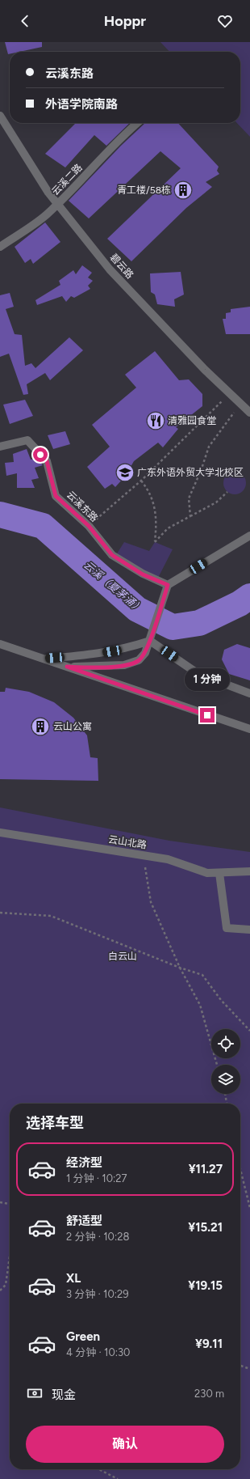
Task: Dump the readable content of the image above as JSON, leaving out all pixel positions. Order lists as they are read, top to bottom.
{
  "streets": {
    "street": [
      "云溪二路",
      "碧云路",
      "云溪东路",
      "云山北路"
    ]
  },
  "crossings": [
    ["云溪二路", "碧云路"]
  ],
  "water": ["云溪（夏茅涌）"],
  "parks": ["白云山"],
  "places": {
    "building": ["青工楼/58栋", "云山公寓"],
    "restaurant": ["清雅园食堂"],
    "school or university": ["广东外语外贸大学北校区"]
  },
  "page": {
    "header": "Hoppr",
    "banner": ["云溪东路", "外语学院南路"],
    "bubble": "1 分钟",
    "heading": "选择车型",
    "list": [
      {
        "name": "经济型",
        "note": "1 分钟 · 10:27",
        "value": "¥11.27"
      },
      {
        "name": "舒适型",
        "note": "2 分钟 · 10:28",
        "value": "¥15.21"
      },
      {
        "name": "XL",
        "note": "3 分钟 · 10:29",
        "value": "¥19.15"
      },
      {
        "name": "Green",
        "note": "4 分钟 · 10:30",
        "value": "¥9.11"
      }
    ],
    "pay": ["现金", "230 m"],
    "buttons": "确认"
  }
}
